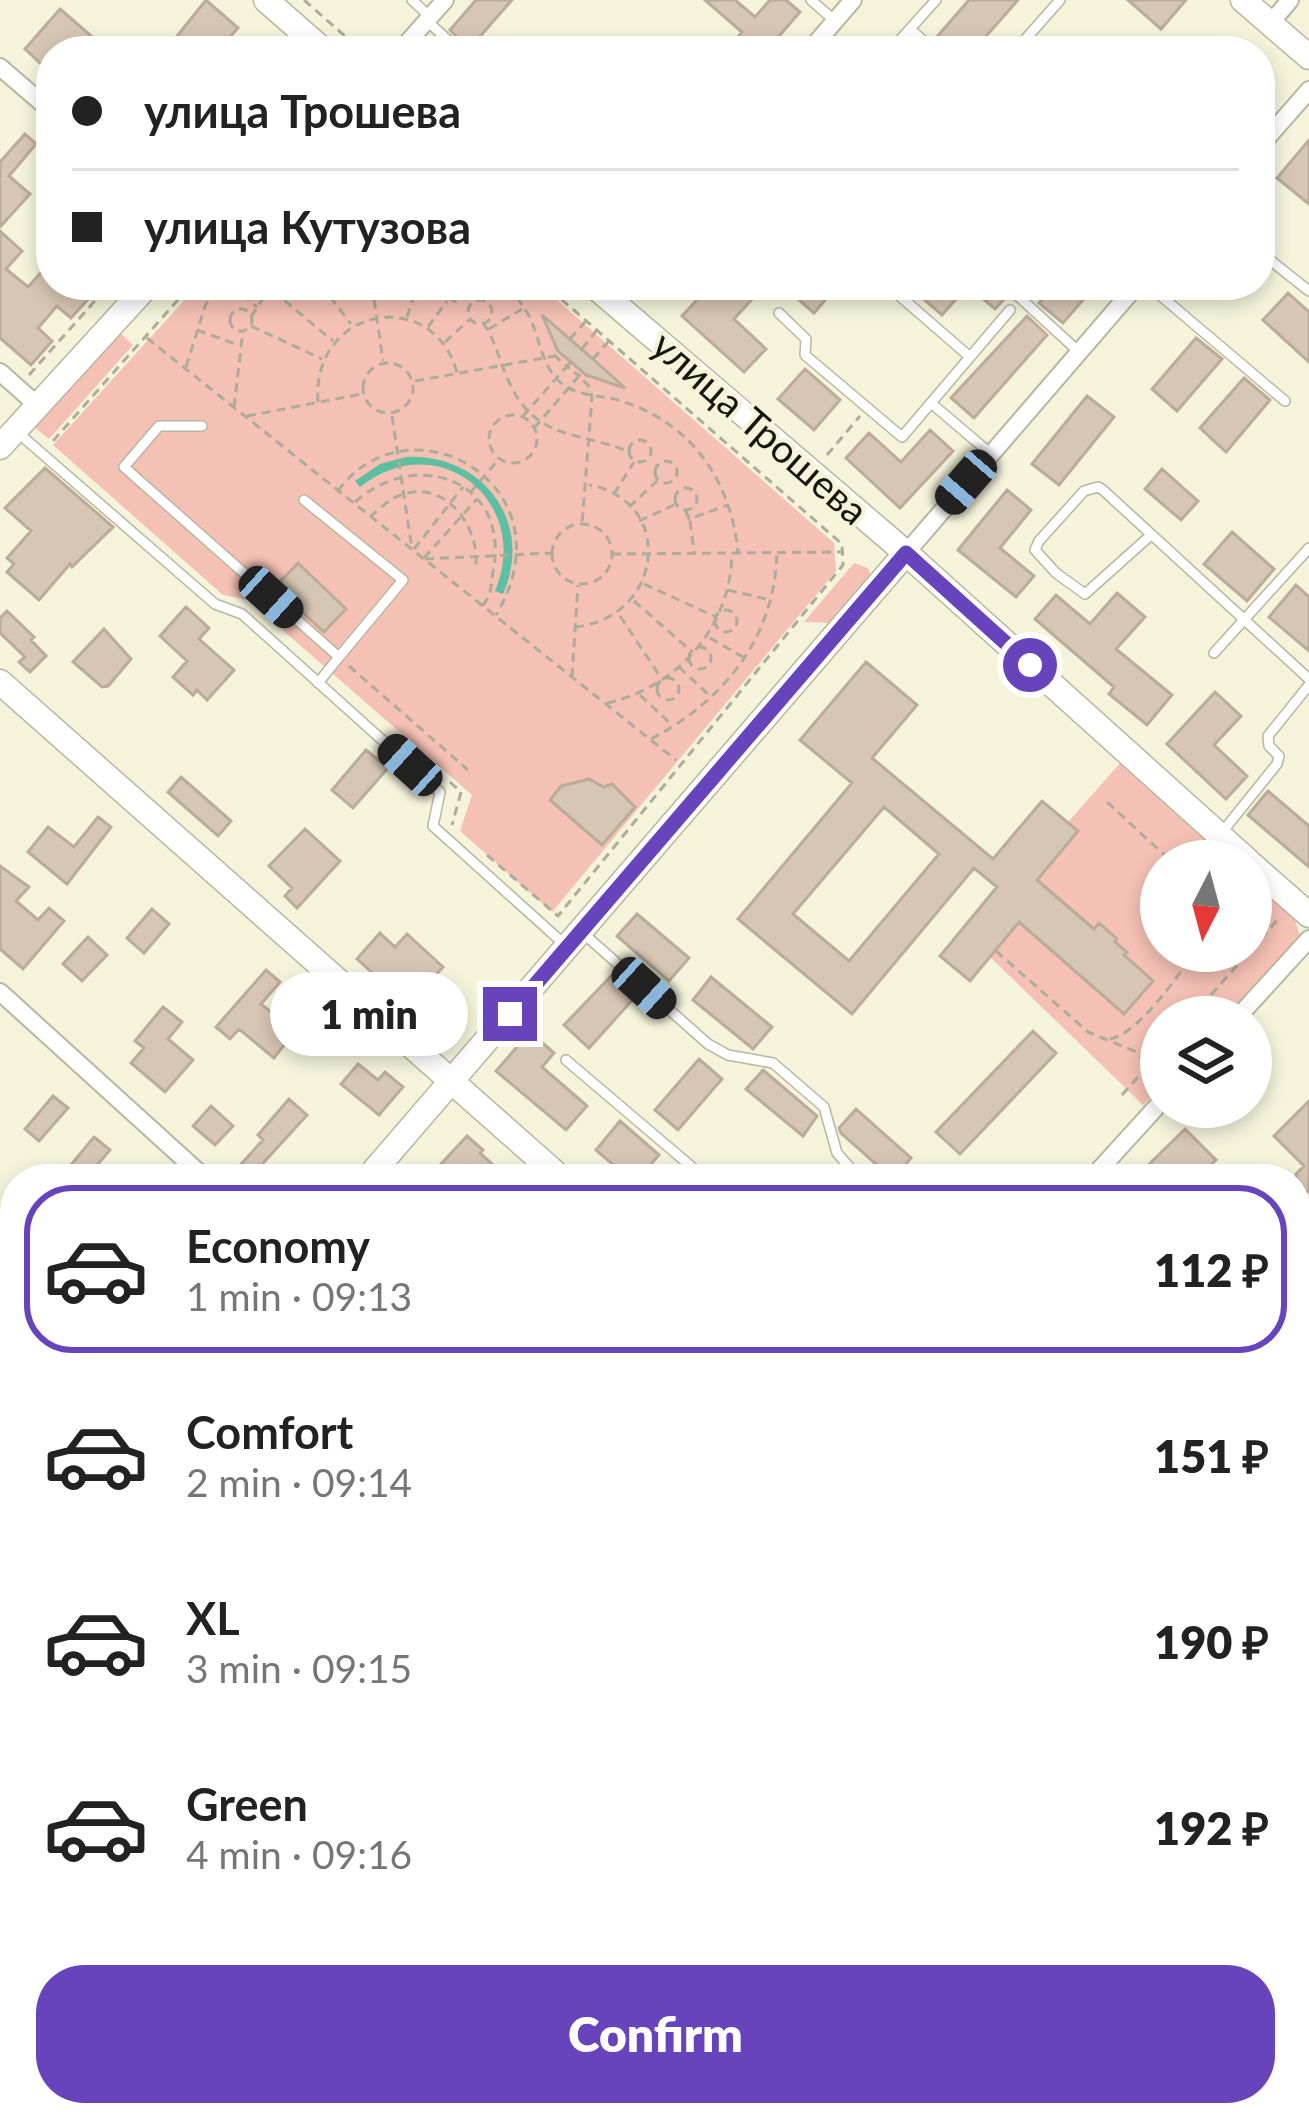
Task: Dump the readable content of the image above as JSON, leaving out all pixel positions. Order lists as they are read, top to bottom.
{
  "streets": {
    "street": ["улица Трошева"]
  },
  "north": "bottom",
  "page": {
    "banner": ["улица Трошева", "улица Кутузова"],
    "bubble": "1 min",
    "list": [
      {
        "name": "Economy",
        "note": "1 min · 09:13",
        "value": "112 ₽"
      },
      {
        "name": "Comfort",
        "note": "2 min · 09:14",
        "value": "151 ₽"
      },
      {
        "name": "XL",
        "note": "3 min · 09:15",
        "value": "190 ₽"
      },
      {
        "name": "Green",
        "note": "4 min · 09:16",
        "value": "192 ₽"
      }
    ],
    "buttons": "Confirm"
  }
}
